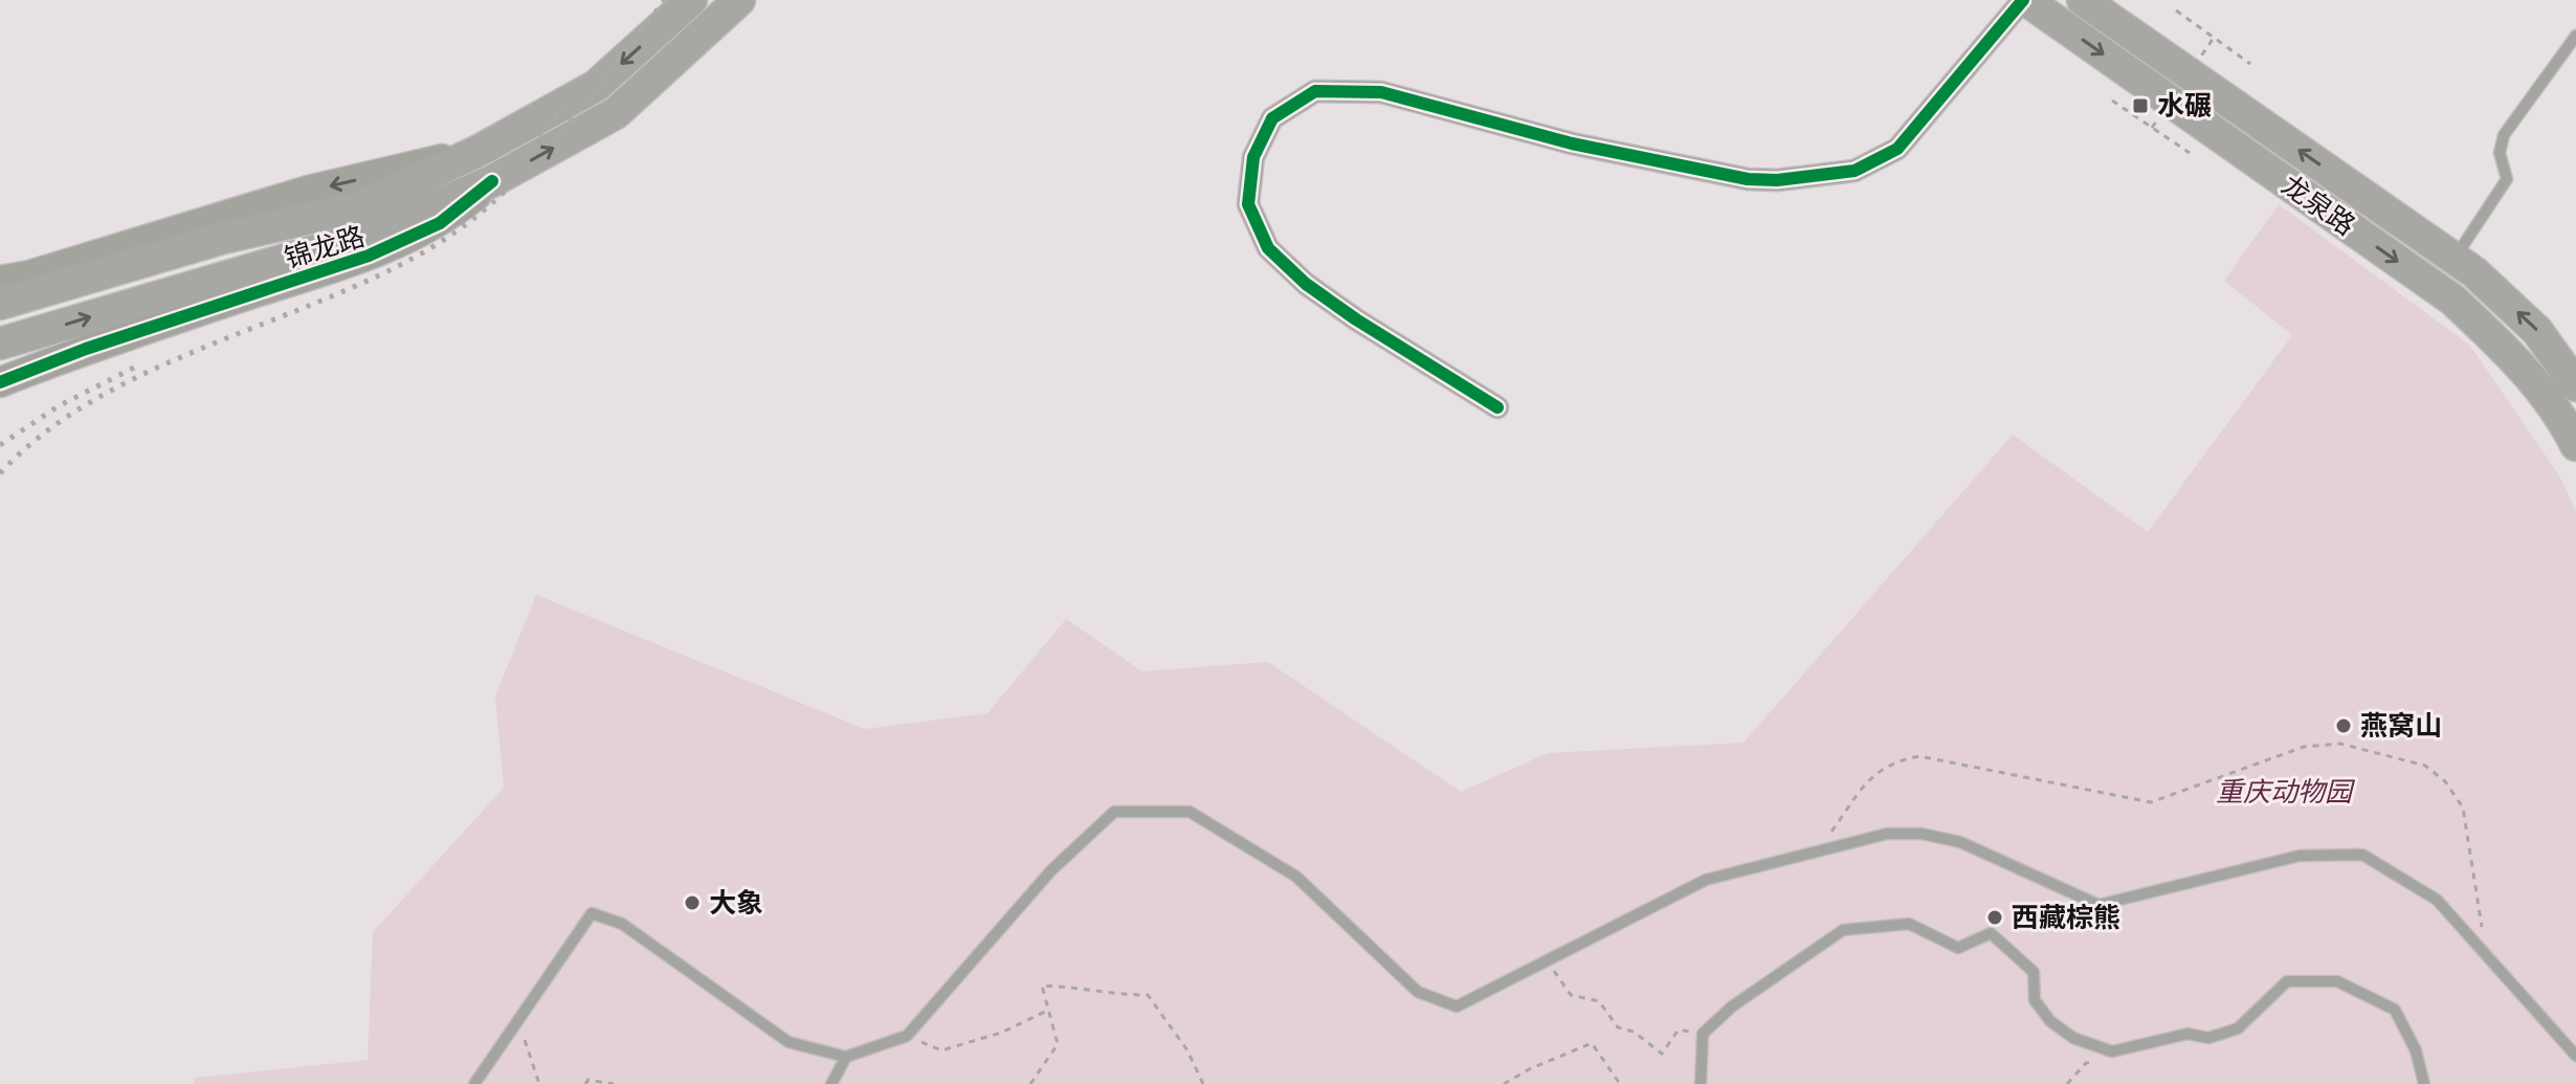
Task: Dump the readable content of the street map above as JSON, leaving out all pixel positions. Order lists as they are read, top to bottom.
{
  "streets": {
    "main road": ["龙泉路", "锦龙路"]
  },
  "parks": ["重庆动物园"],
  "places": {
    "transit": ["水碾"],
    "other": ["燕窝山", "大象", "西藏棕熊"]
  }
}
